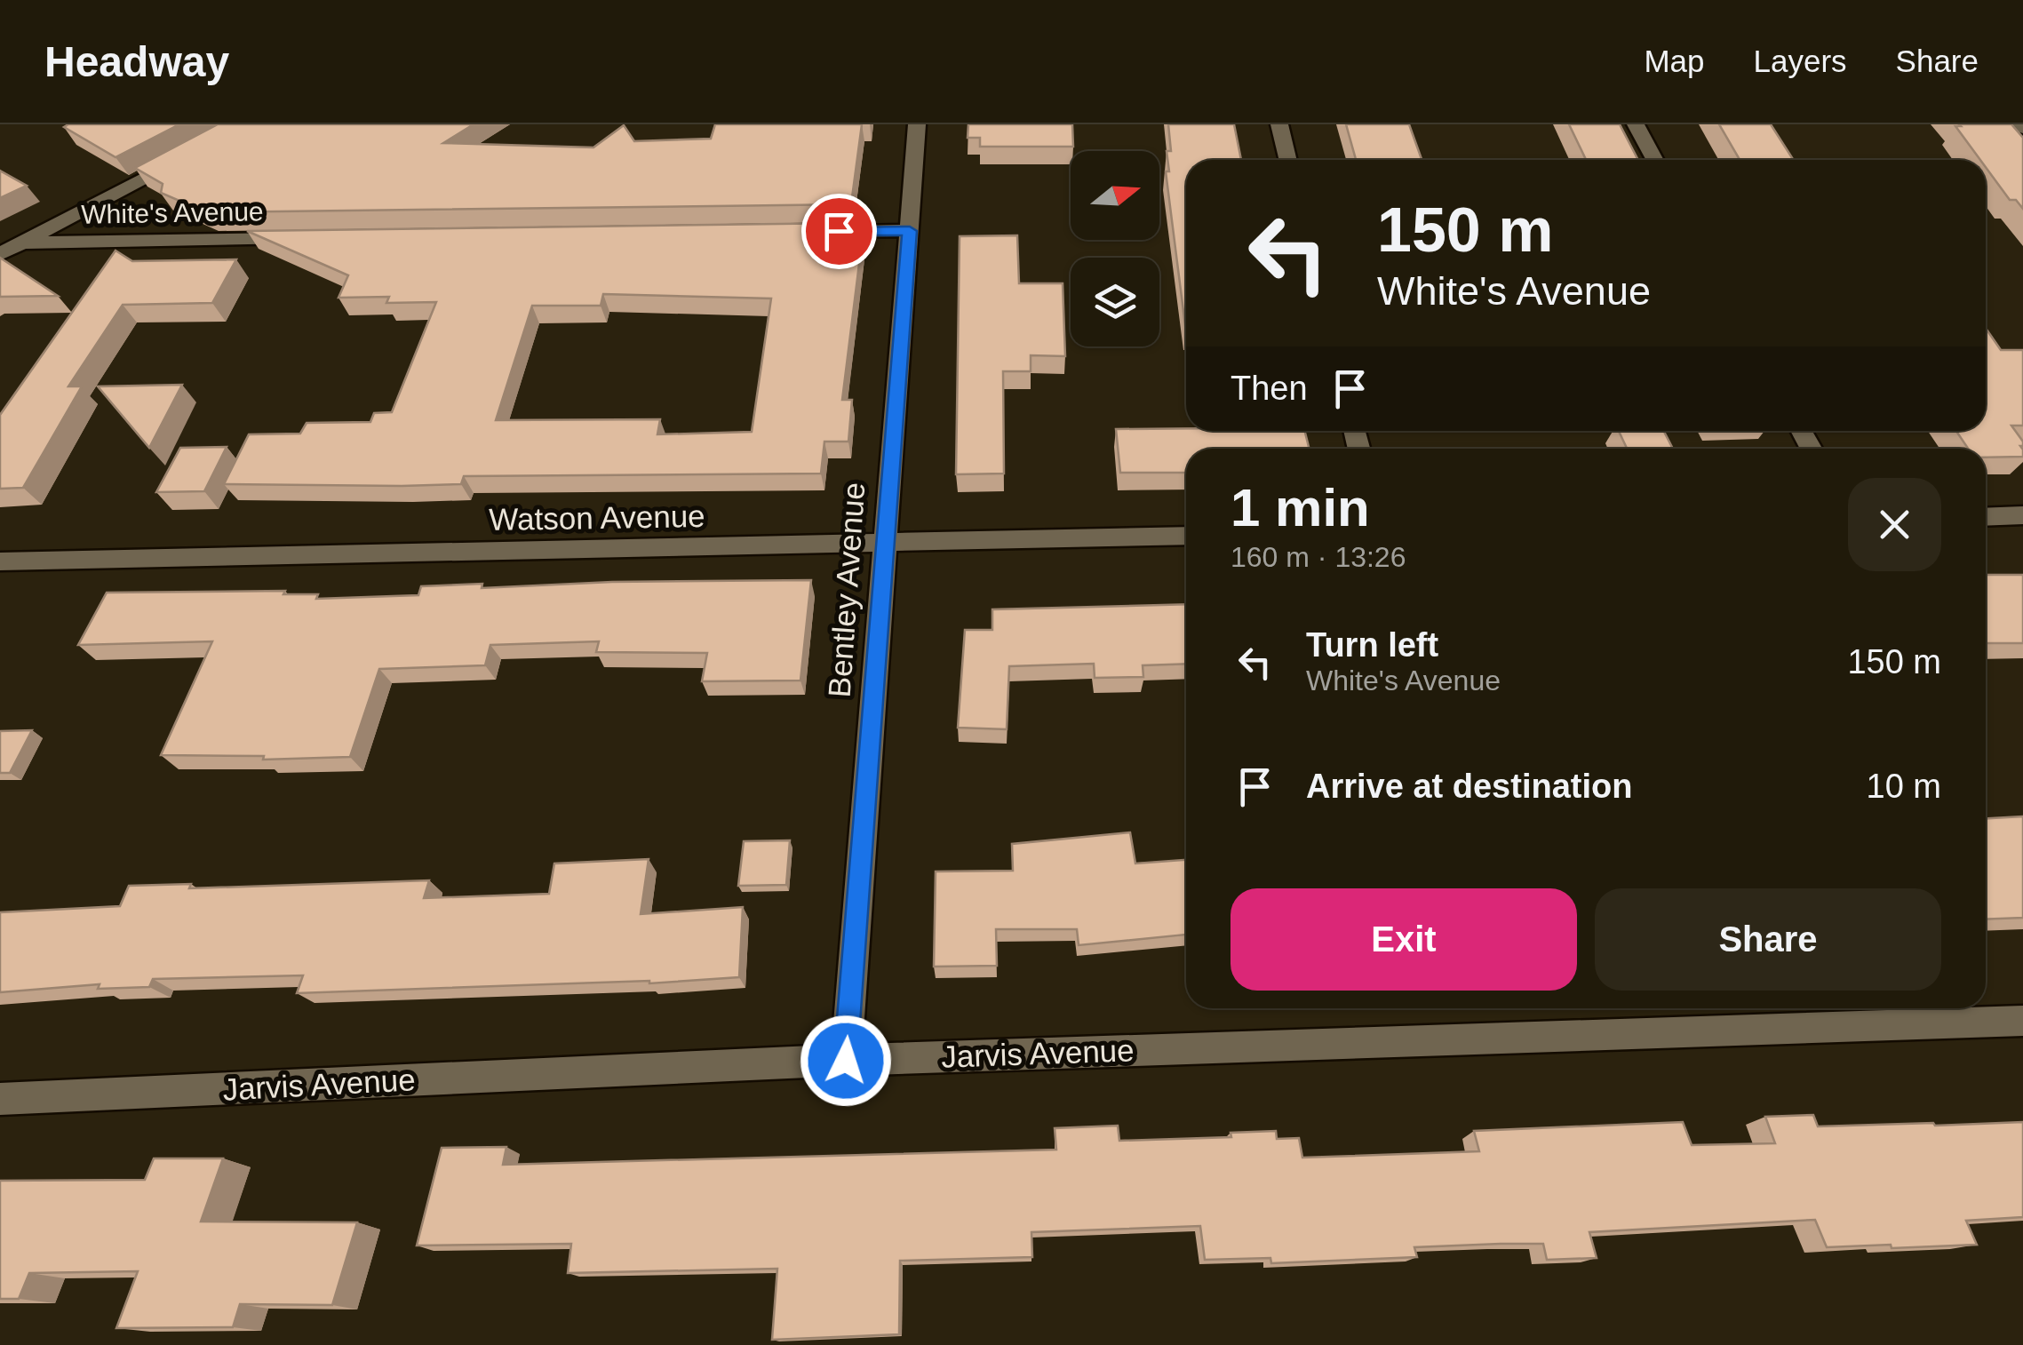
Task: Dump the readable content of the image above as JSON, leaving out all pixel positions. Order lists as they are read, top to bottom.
{
  "streets": {
    "street": [
      "White's Avenue",
      "Watson Avenue",
      "Bentley Avenue",
      "Jarvis Avenue"
    ]
  },
  "crossings": [
    ["Watson Avenue", "Bentley Avenue"],
    ["Bentley Avenue", "Jarvis Avenue"]
  ],
  "north": "right",
  "page": {
    "header": "Headway",
    "nav": ["Map", "Layers", "Share"],
    "turn": ["150 m", "White's Avenue"],
    "then": "Then",
    "heading": ["1 min", "160 m · 13:26"],
    "list": [
      {
        "name": "Turn left",
        "note": "White's Avenue",
        "value": "150 m"
      },
      {
        "name": "Arrive at destination",
        "value": "10 m"
      }
    ],
    "buttons": ["Exit", "Share"]
  }
}
